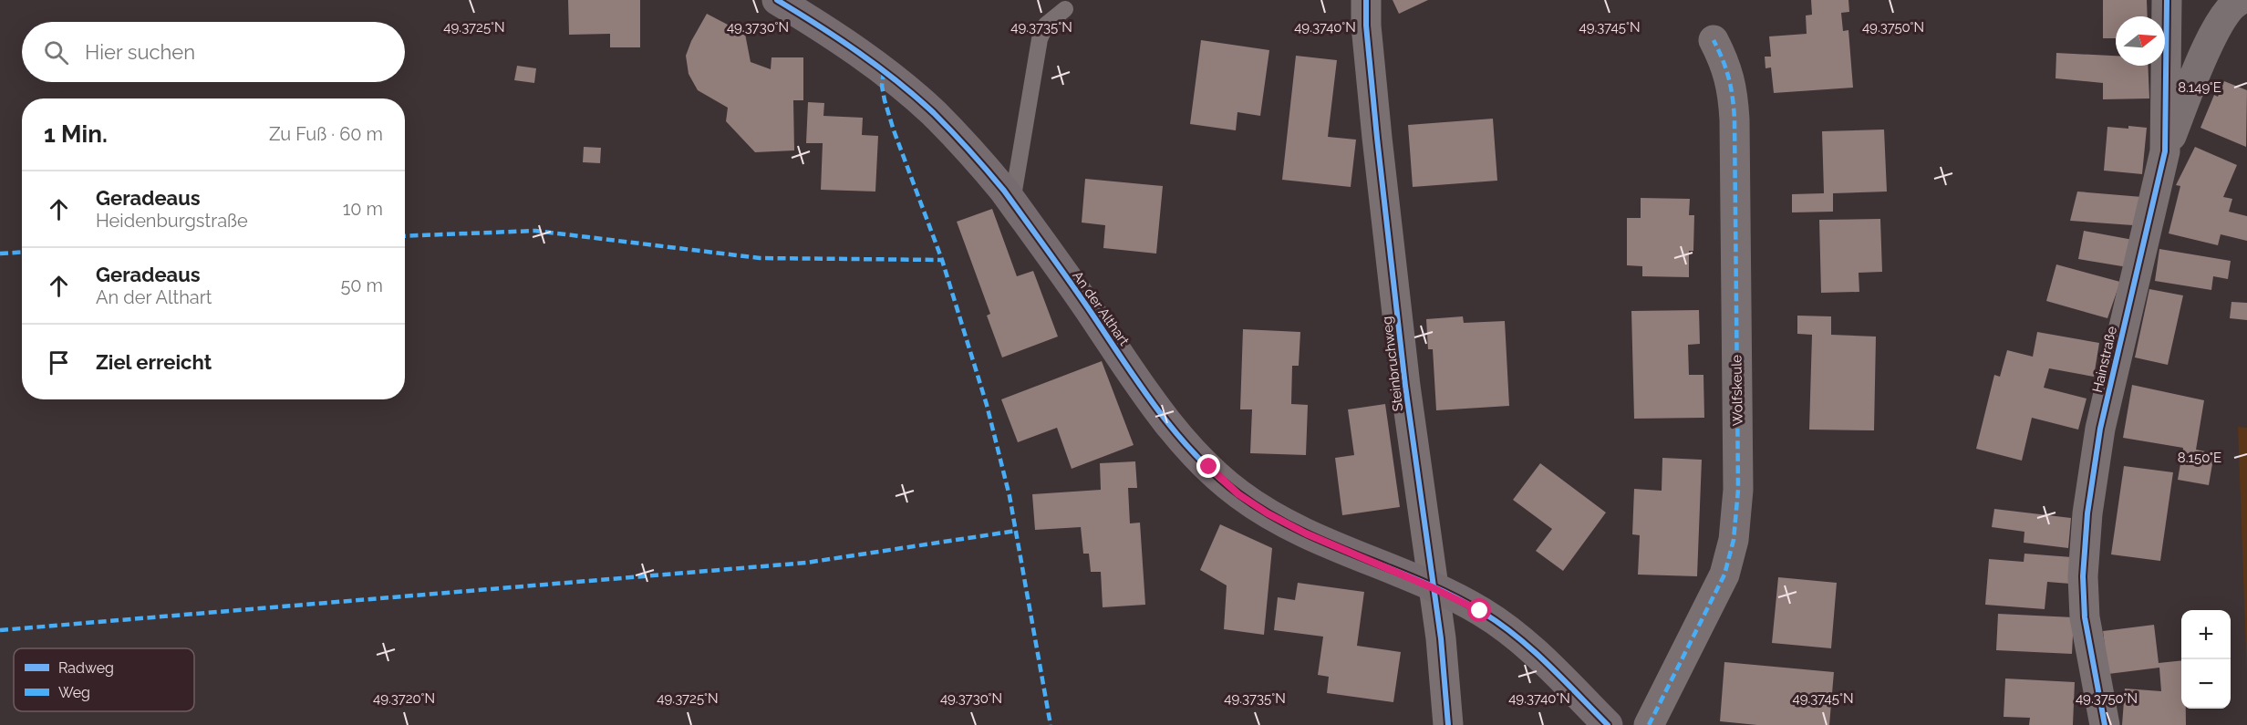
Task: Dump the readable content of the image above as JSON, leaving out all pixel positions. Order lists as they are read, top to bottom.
{
  "streets": {
    "street": [
      "An der Althart",
      "Hainstraße",
      "Steinbruchweg",
      "Wolfskeule"
    ]
  },
  "crossings": [
    ["An der Althart", "Steinbruchweg"]
  ],
  "legend": ["Radweg", "Weg"],
  "north": "right",
  "page": {
    "search": "Hier suchen",
    "heading": ["1 Min.", "Zu Fuß · 60 m"],
    "list": [
      ["Geradeaus", "Heidenburgstraße", "10 m"],
      ["Geradeaus", "An der Althart", "50 m"],
      "Ziel erreicht"
    ],
    "map_buttons": ["+", "−"]
  },
  "coordinates": [
    "49.3725°N",
    "49.3730°N",
    "49.3735°N",
    "49.3740°N",
    "49.3745°N",
    "49.3750°N",
    "8.149°E",
    "8.150°E",
    "49.3720°N"
  ]
}
